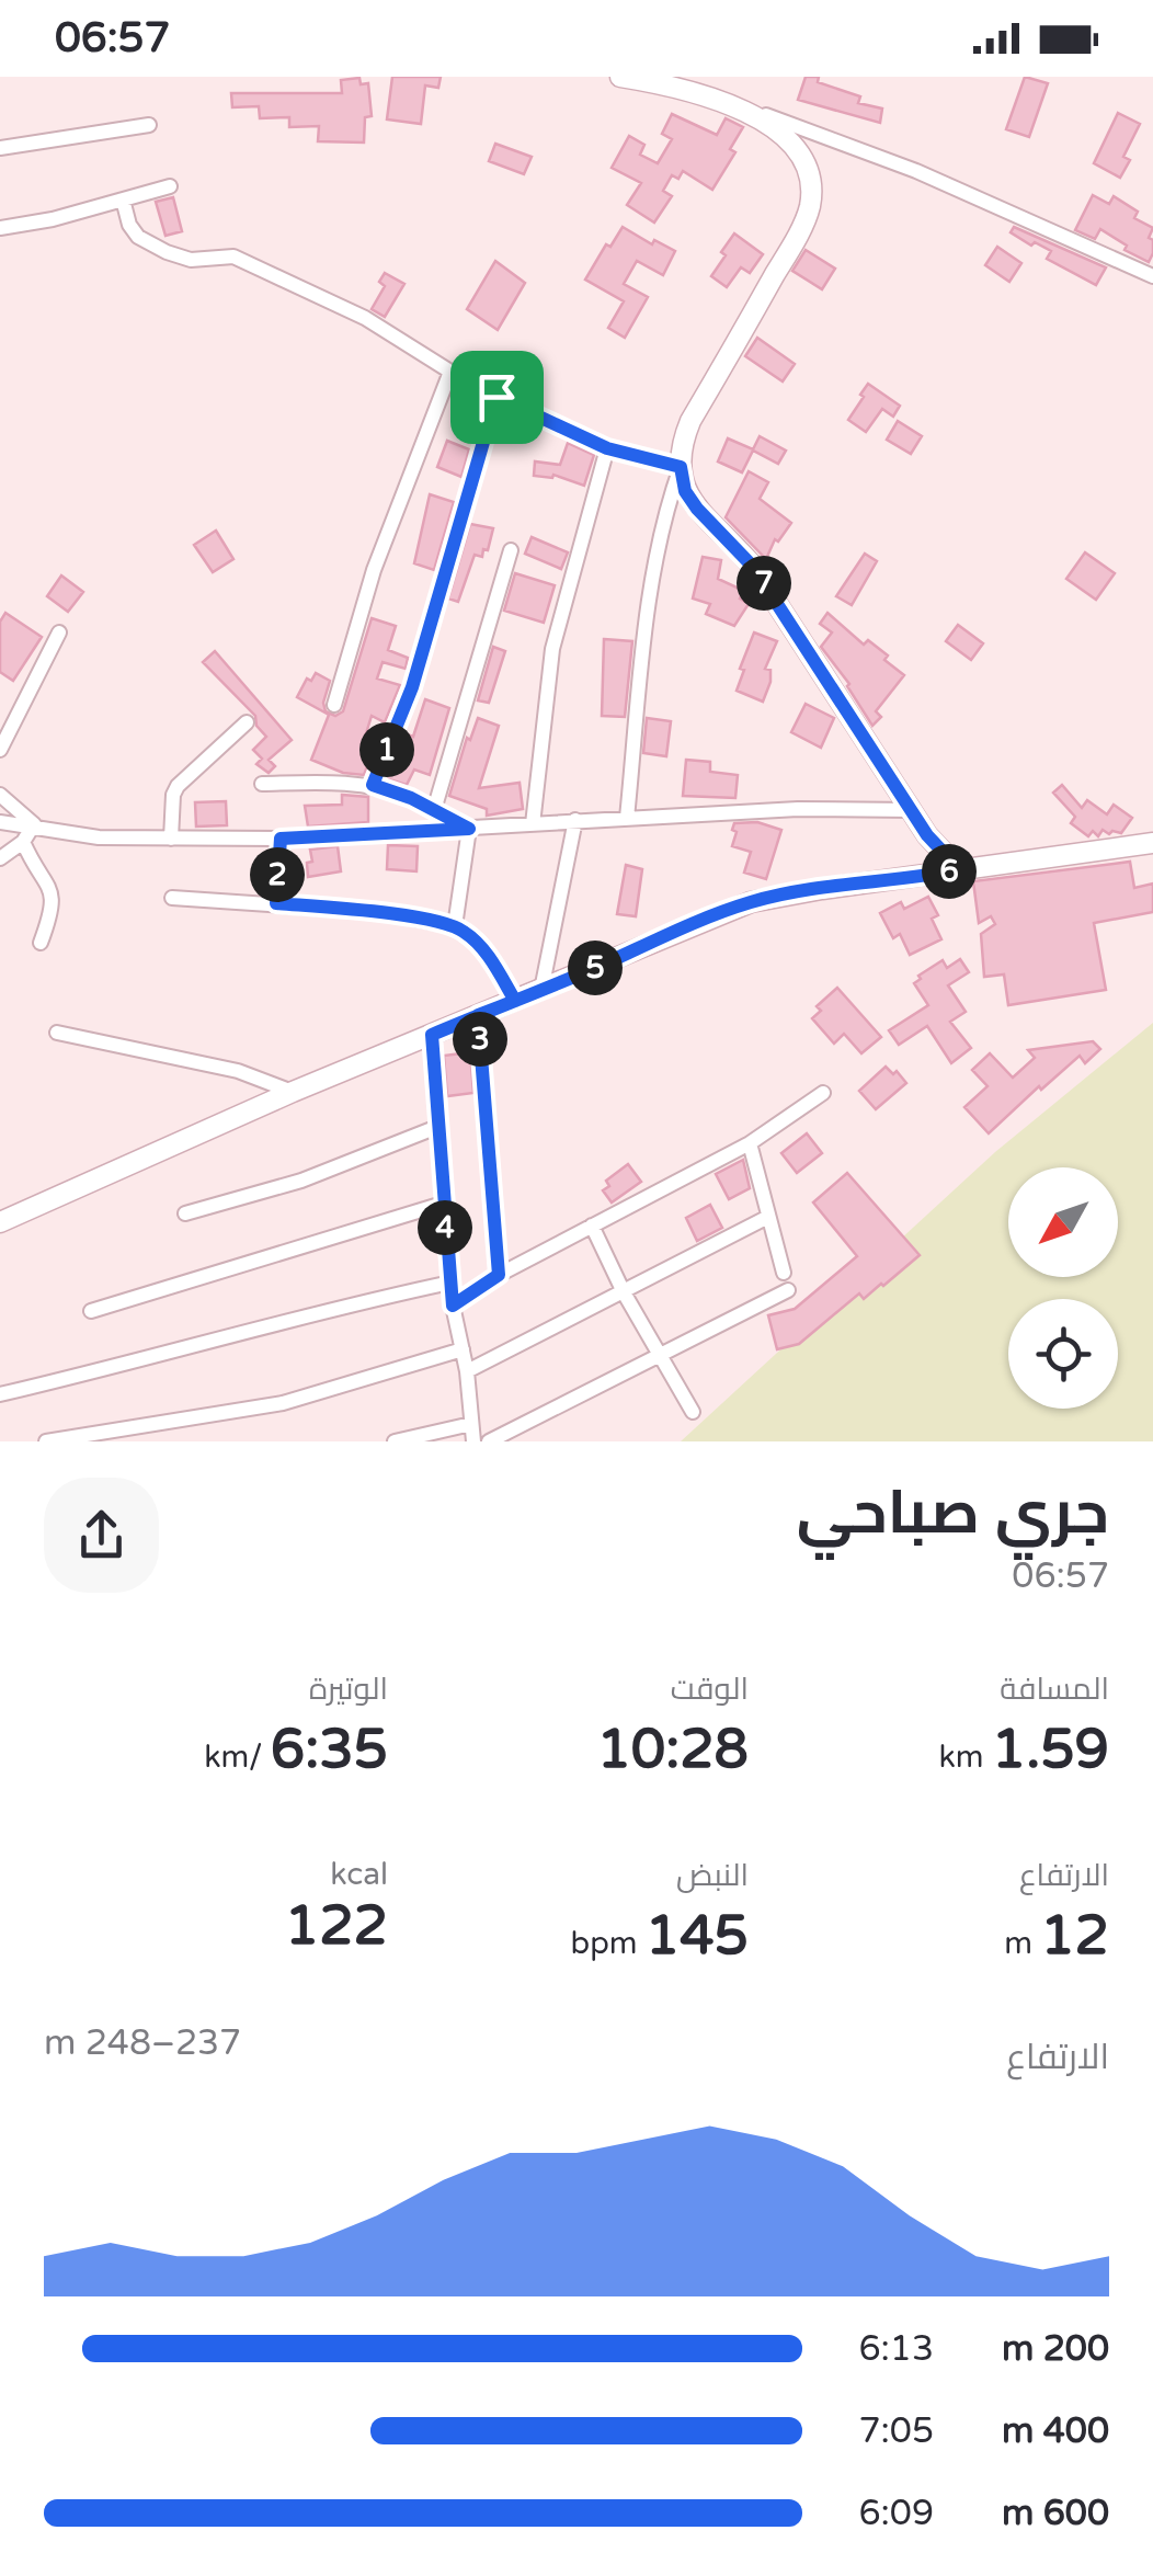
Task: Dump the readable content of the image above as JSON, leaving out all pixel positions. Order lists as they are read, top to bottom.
{
  "north": "bottom left",
  "page": {
    "status": "06:57",
    "pins": [
      "7",
      "1",
      "6",
      "2",
      "5",
      "3",
      "4"
    ],
    "heading": ["جري صباحي", "06:57"],
    "stats": [
      ["المسافة", "1.59 km"],
      ["الوقت", "10:28"],
      ["الوتيرة", "6:35 /km"],
      ["الارتفاع", "12 m"],
      ["النبض", "145 bpm"],
      ["kcal", "122"]
    ],
    "chart": ["الارتفاع", "237–248 m"],
    "list": [
      {
        "name": "200 m",
        "note": "6:13"
      },
      {
        "name": "400 m",
        "note": "7:05"
      },
      {
        "name": "600 m",
        "note": "6:09"
      }
    ]
  }
}
